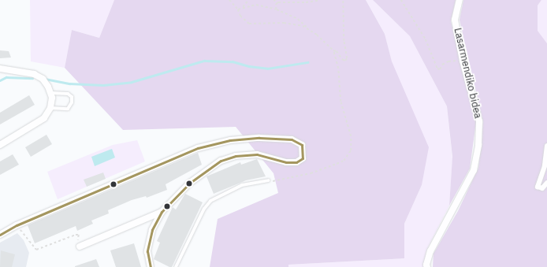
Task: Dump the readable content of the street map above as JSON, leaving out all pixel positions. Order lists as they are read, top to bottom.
{
  "streets": {
    "street": ["Lasarmendiko bidea"]
  }
}
